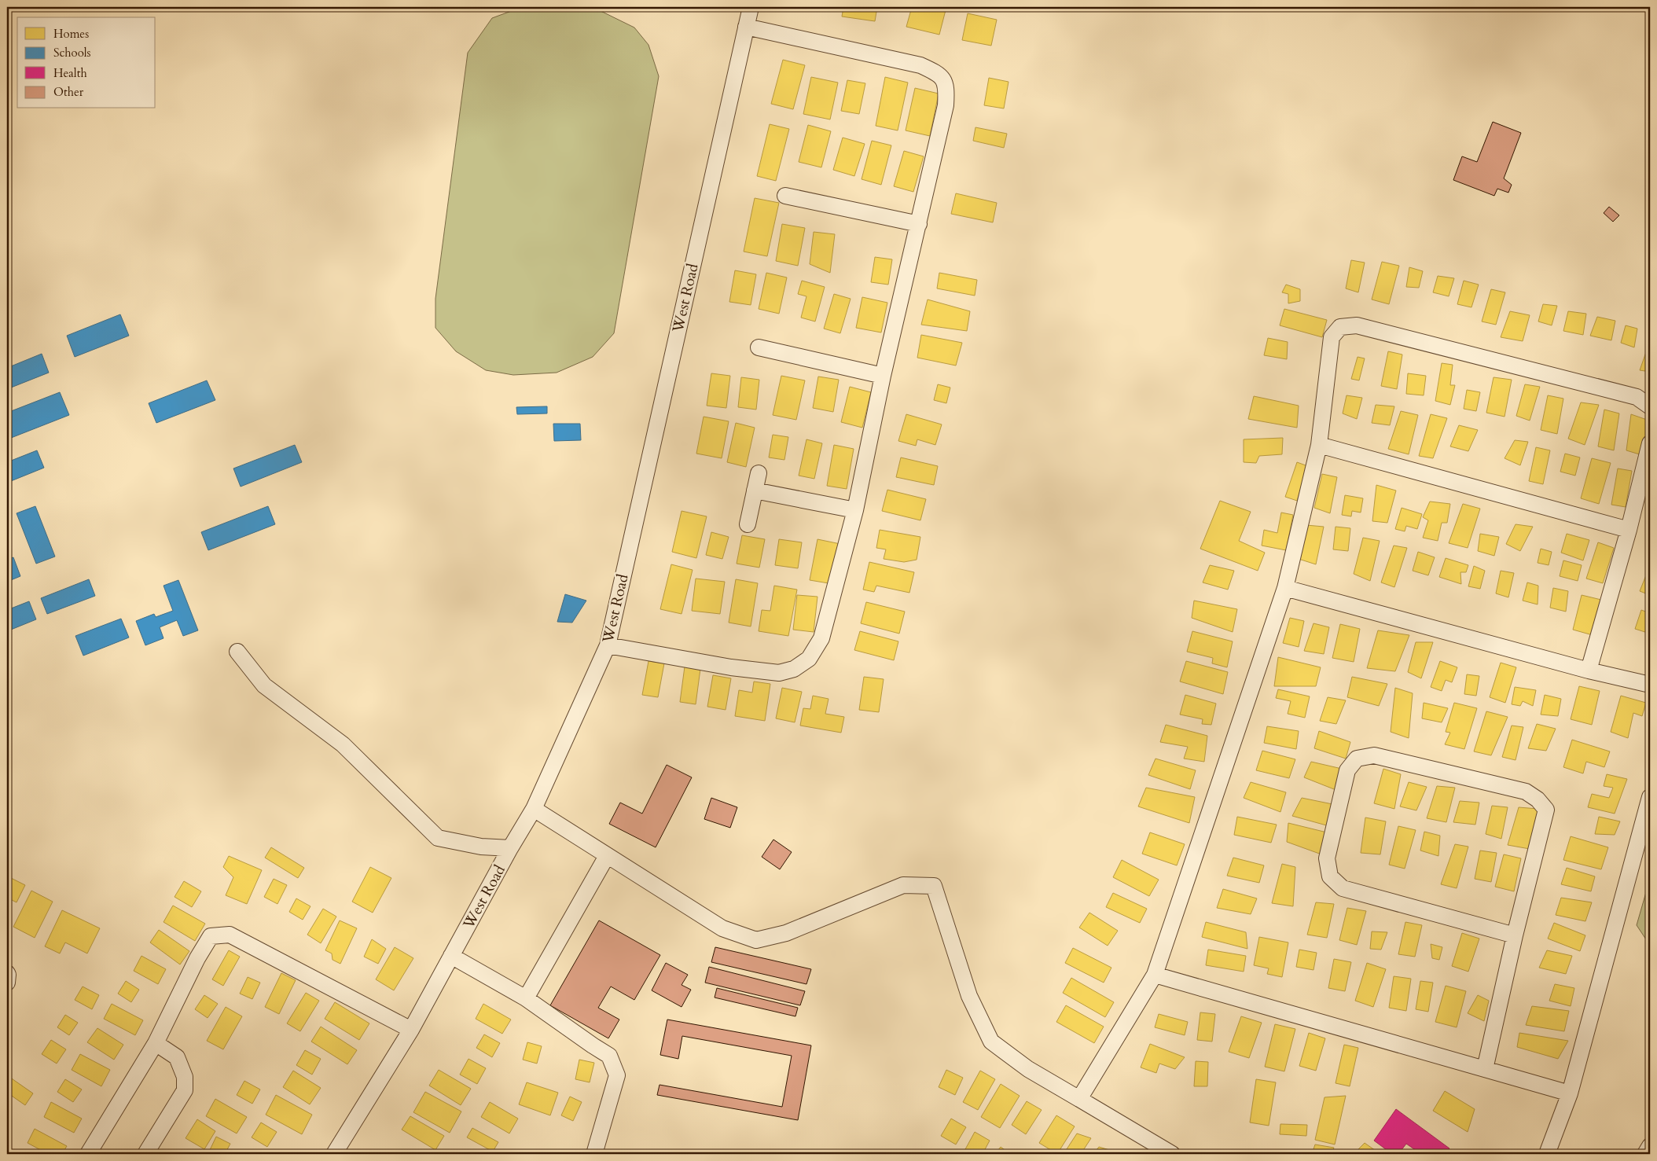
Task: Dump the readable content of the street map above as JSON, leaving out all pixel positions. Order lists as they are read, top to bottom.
{
  "streets": {
    "street": ["West Road"]
  },
  "legend": [
    "Homes",
    "Schools",
    "Health",
    "Other"
  ]
}
